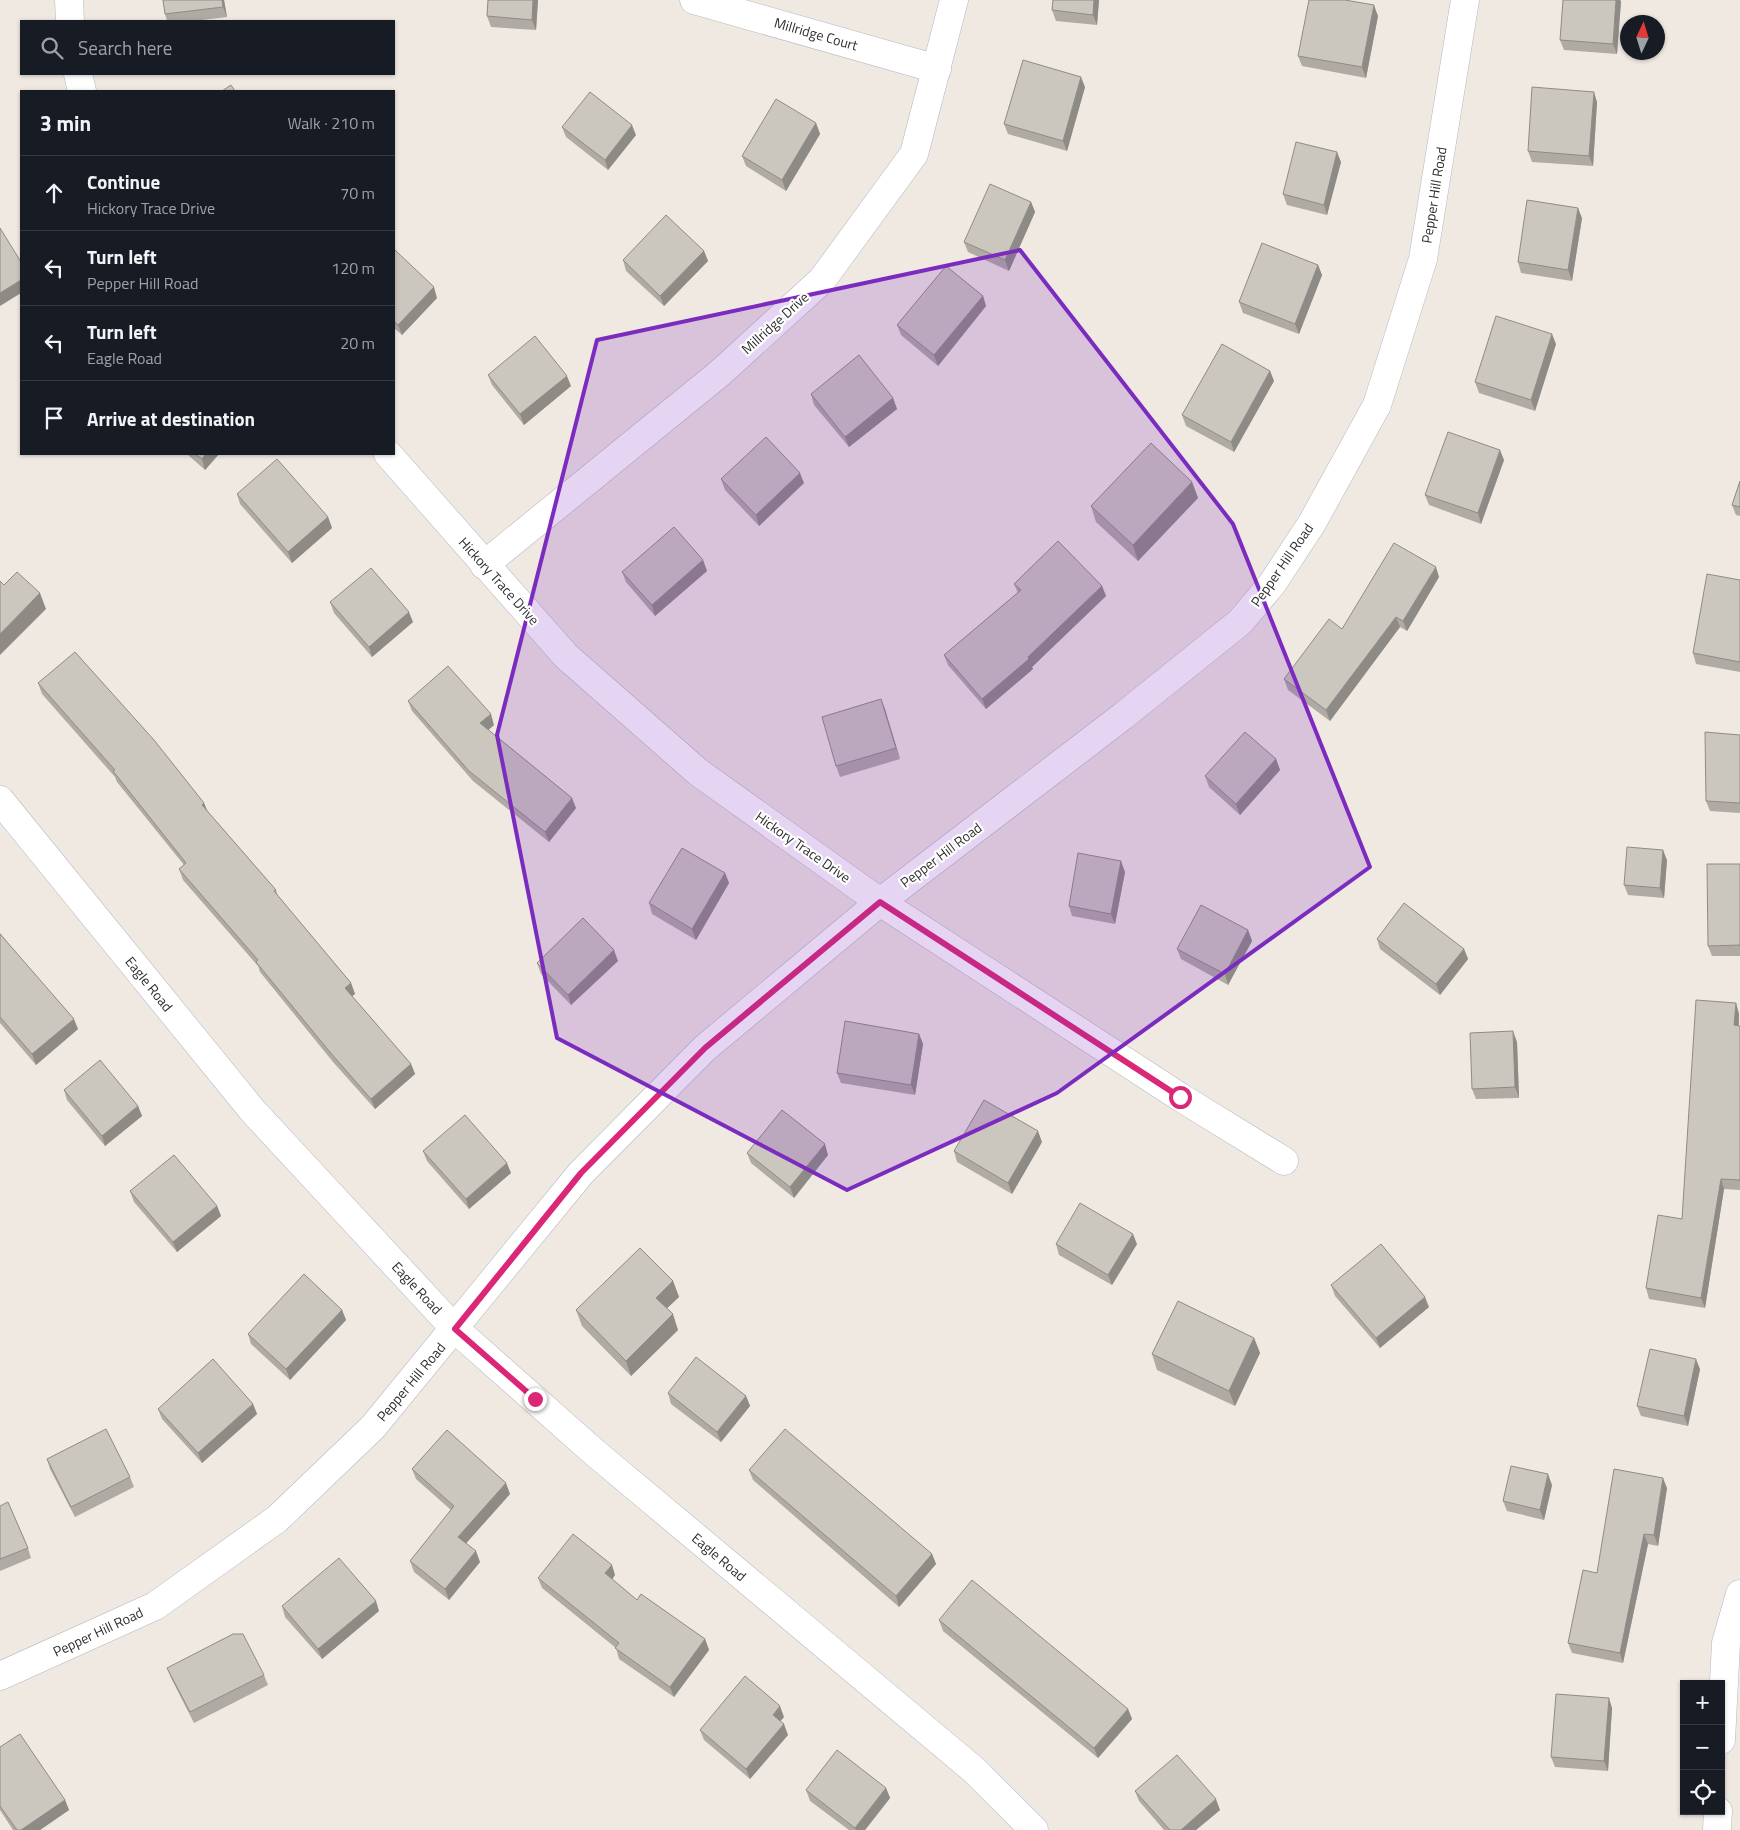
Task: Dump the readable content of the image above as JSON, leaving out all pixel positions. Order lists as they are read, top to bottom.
{
  "streets": {
    "street": [
      "Millridge Court",
      "Pepper Hill Road",
      "Millridge Drive",
      "Hickory Trace Drive",
      "Eagle Road"
    ]
  },
  "crossings": [
    ["Millridge Court", "Millridge Drive"],
    ["Pepper Hill Road", "Hickory Trace Drive"],
    ["Pepper Hill Road", "Eagle Road"],
    ["Millridge Drive", "Hickory Trace Drive"]
  ],
  "north": "top",
  "page": {
    "search": "Search here",
    "heading": ["3 min", "Walk · 210 m"],
    "list": [
      ["Continue", "Hickory Trace Drive", "70 m"],
      ["Turn left", "Pepper Hill Road", "120 m"],
      ["Turn left", "Eagle Road", "20 m"],
      "Arrive at destination"
    ],
    "map_buttons": ["+", "−"]
  }
}
